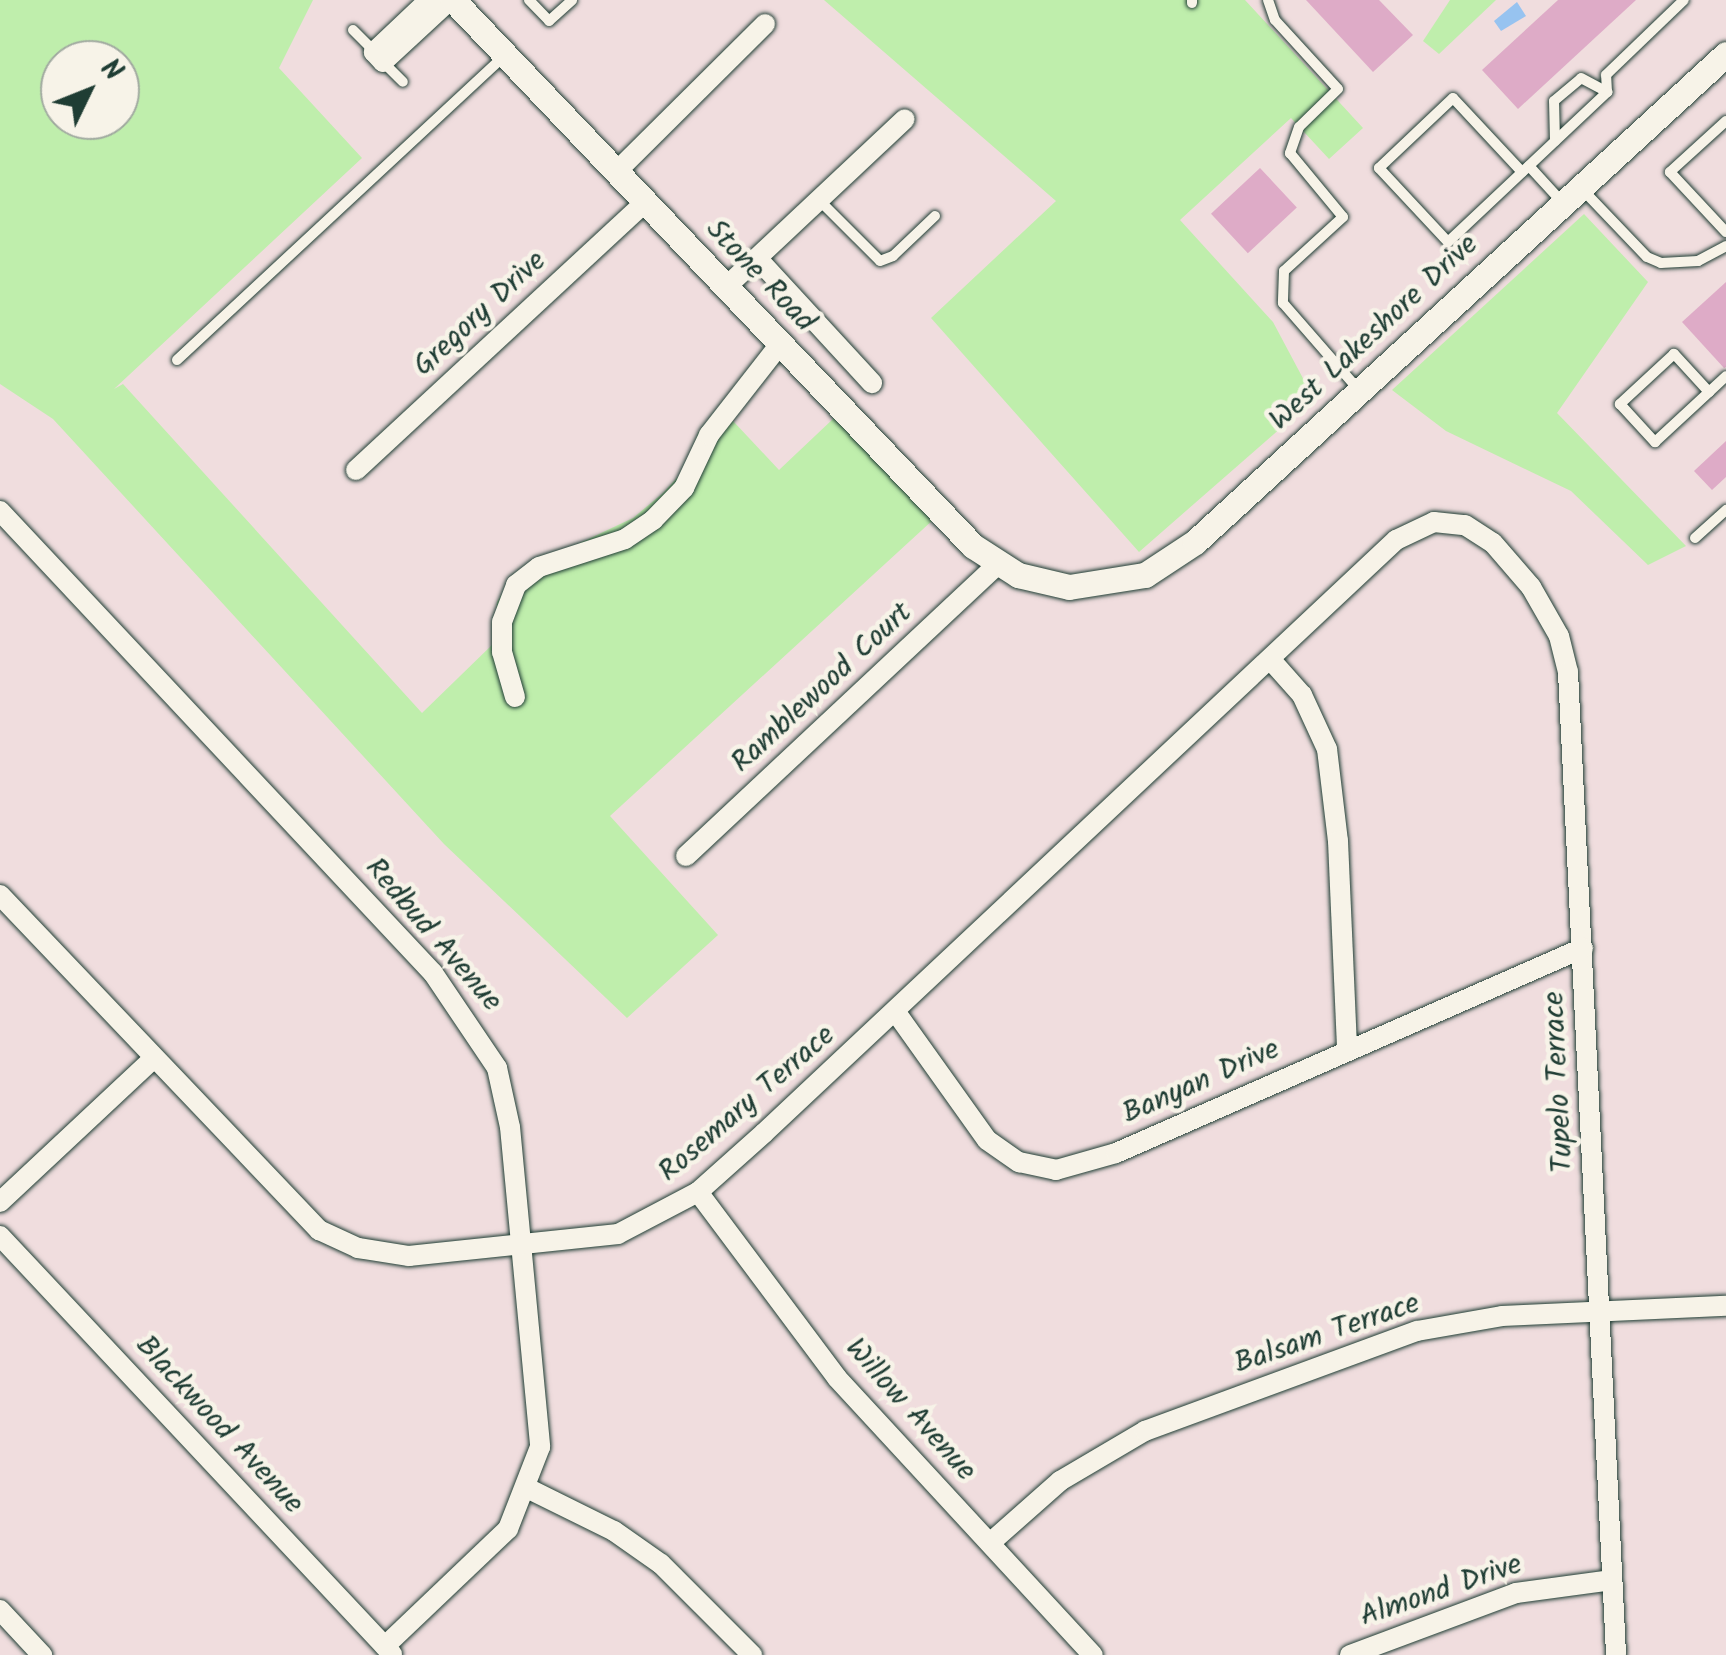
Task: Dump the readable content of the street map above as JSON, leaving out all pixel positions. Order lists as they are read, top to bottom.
{
  "streets": {
    "street": [
      "Stone Road",
      "Gregory Drive",
      "West Lakeshore Drive",
      "Ramblewood Court",
      "Redbud Avenue",
      "Banyan Drive",
      "Tupelo Terrace",
      "Rosemary Terrace",
      "Balsam Terrace",
      "Willow Avenue",
      "Blackwood Avenue",
      "Almond Drive"
    ]
  },
  "crossings": [
    ["Stone Road", "Gregory Drive"],
    ["Stone Road", "West Lakeshore Drive"],
    ["Stone Road", "Ramblewood Court"],
    ["Redbud Avenue", "Rosemary Terrace"],
    ["Redbud Avenue", "Blackwood Avenue"],
    ["Banyan Drive", "Tupelo Terrace"],
    ["Banyan Drive", "Rosemary Terrace"],
    ["Tupelo Terrace", "Rosemary Terrace"],
    ["Tupelo Terrace", "Balsam Terrace"],
    ["Tupelo Terrace", "Almond Drive"],
    ["Rosemary Terrace", "Willow Avenue"],
    ["Balsam Terrace", "Willow Avenue"]
  ],
  "north": "top right"
}
